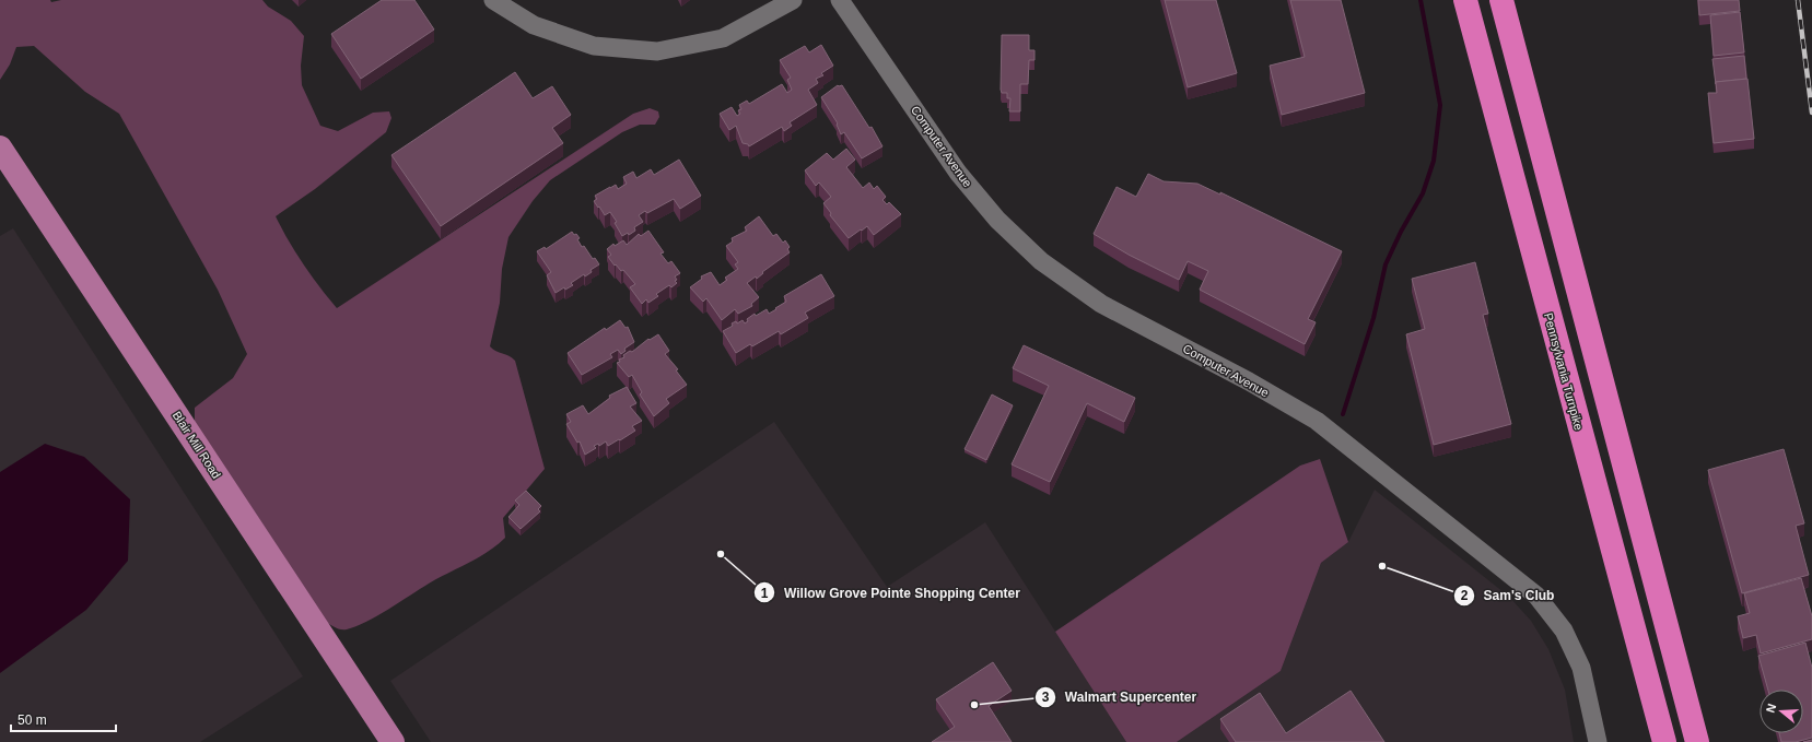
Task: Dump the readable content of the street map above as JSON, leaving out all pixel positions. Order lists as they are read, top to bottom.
{
  "streets": {
    "highway": ["Pennsylvania Turnpike"],
    "main road": ["Blair Mill Road"],
    "street": ["Computer Avenue"]
  },
  "places": ["Willow Grove Pointe Shopping Center", "Sam's Club", "Walmart Supercenter"],
  "scale_bar": "50 m",
  "north": "left"
}
